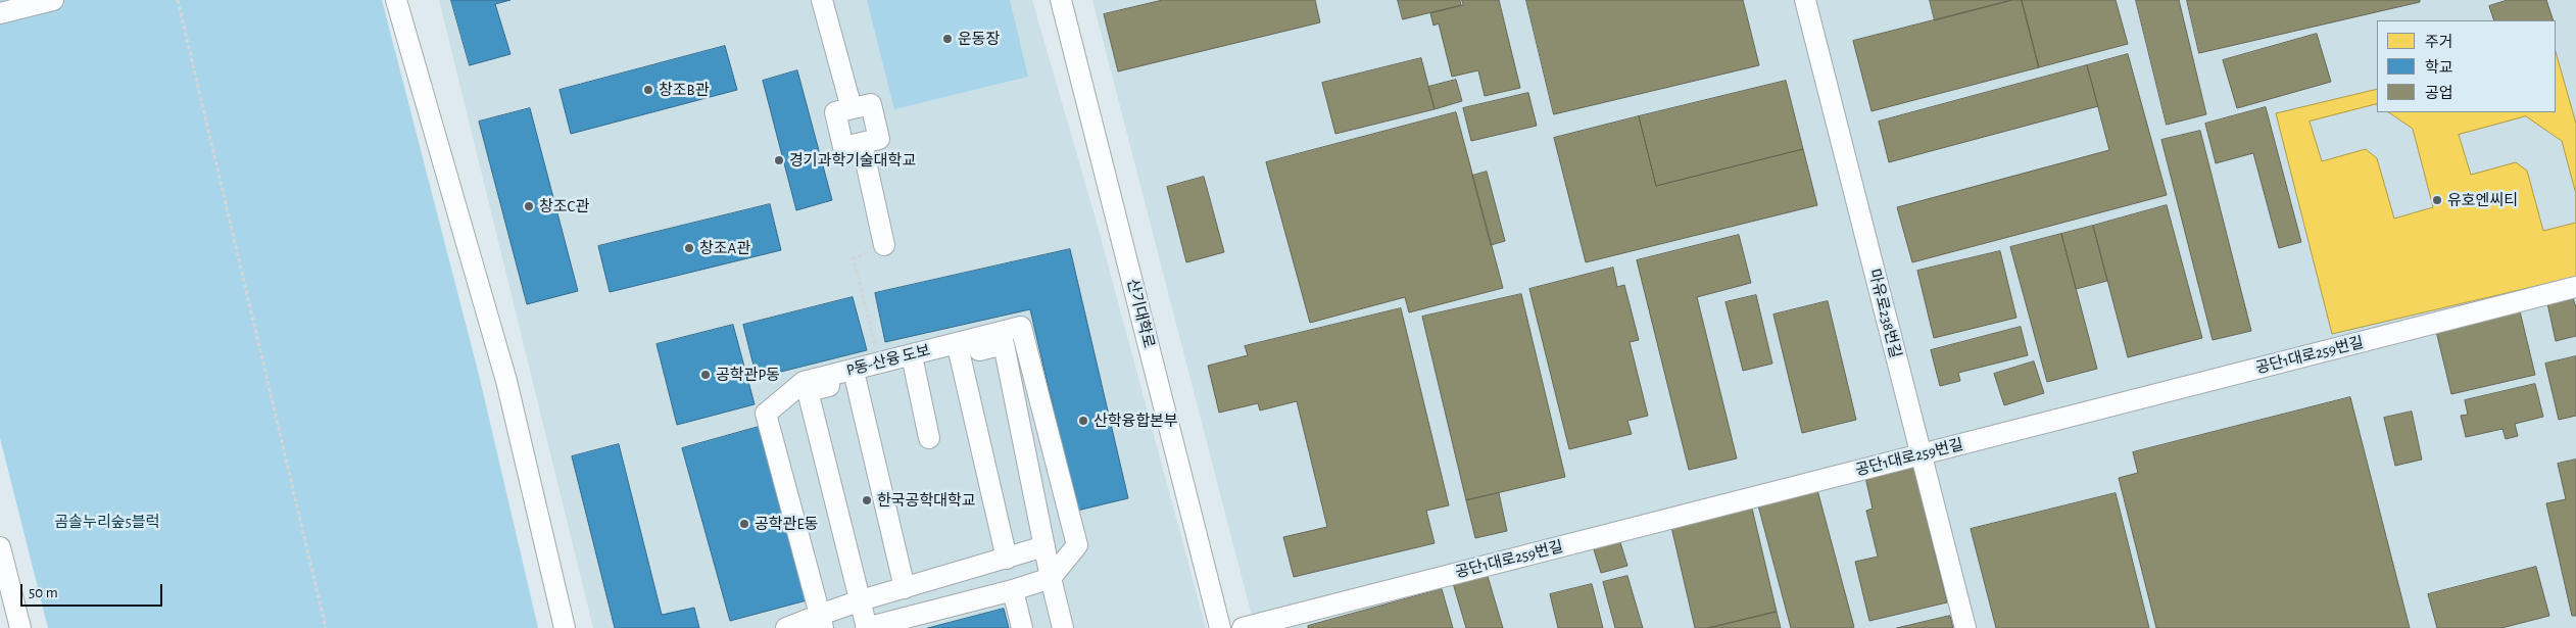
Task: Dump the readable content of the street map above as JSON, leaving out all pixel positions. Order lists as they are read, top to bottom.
{
  "streets": {
    "street": [
      "산기대학로",
      "마유로238번길",
      "공단1대로259번길",
      "P동-산융 도보"
    ]
  },
  "crossings": [
    ["마유로238번길", "공단1대로259번길"]
  ],
  "parks": ["곰솔누리숲5블럭"],
  "places": [
    "운동장",
    "창조B관",
    "경기과학기술대학교",
    "유호엔씨티",
    "창조C관",
    "창조A관",
    "공학관P동",
    "산학융합본부",
    "한국공학대학교",
    "공학관E동"
  ],
  "legend": ["주거", "학교", "공업"],
  "scale_bar": "50 m"
}
